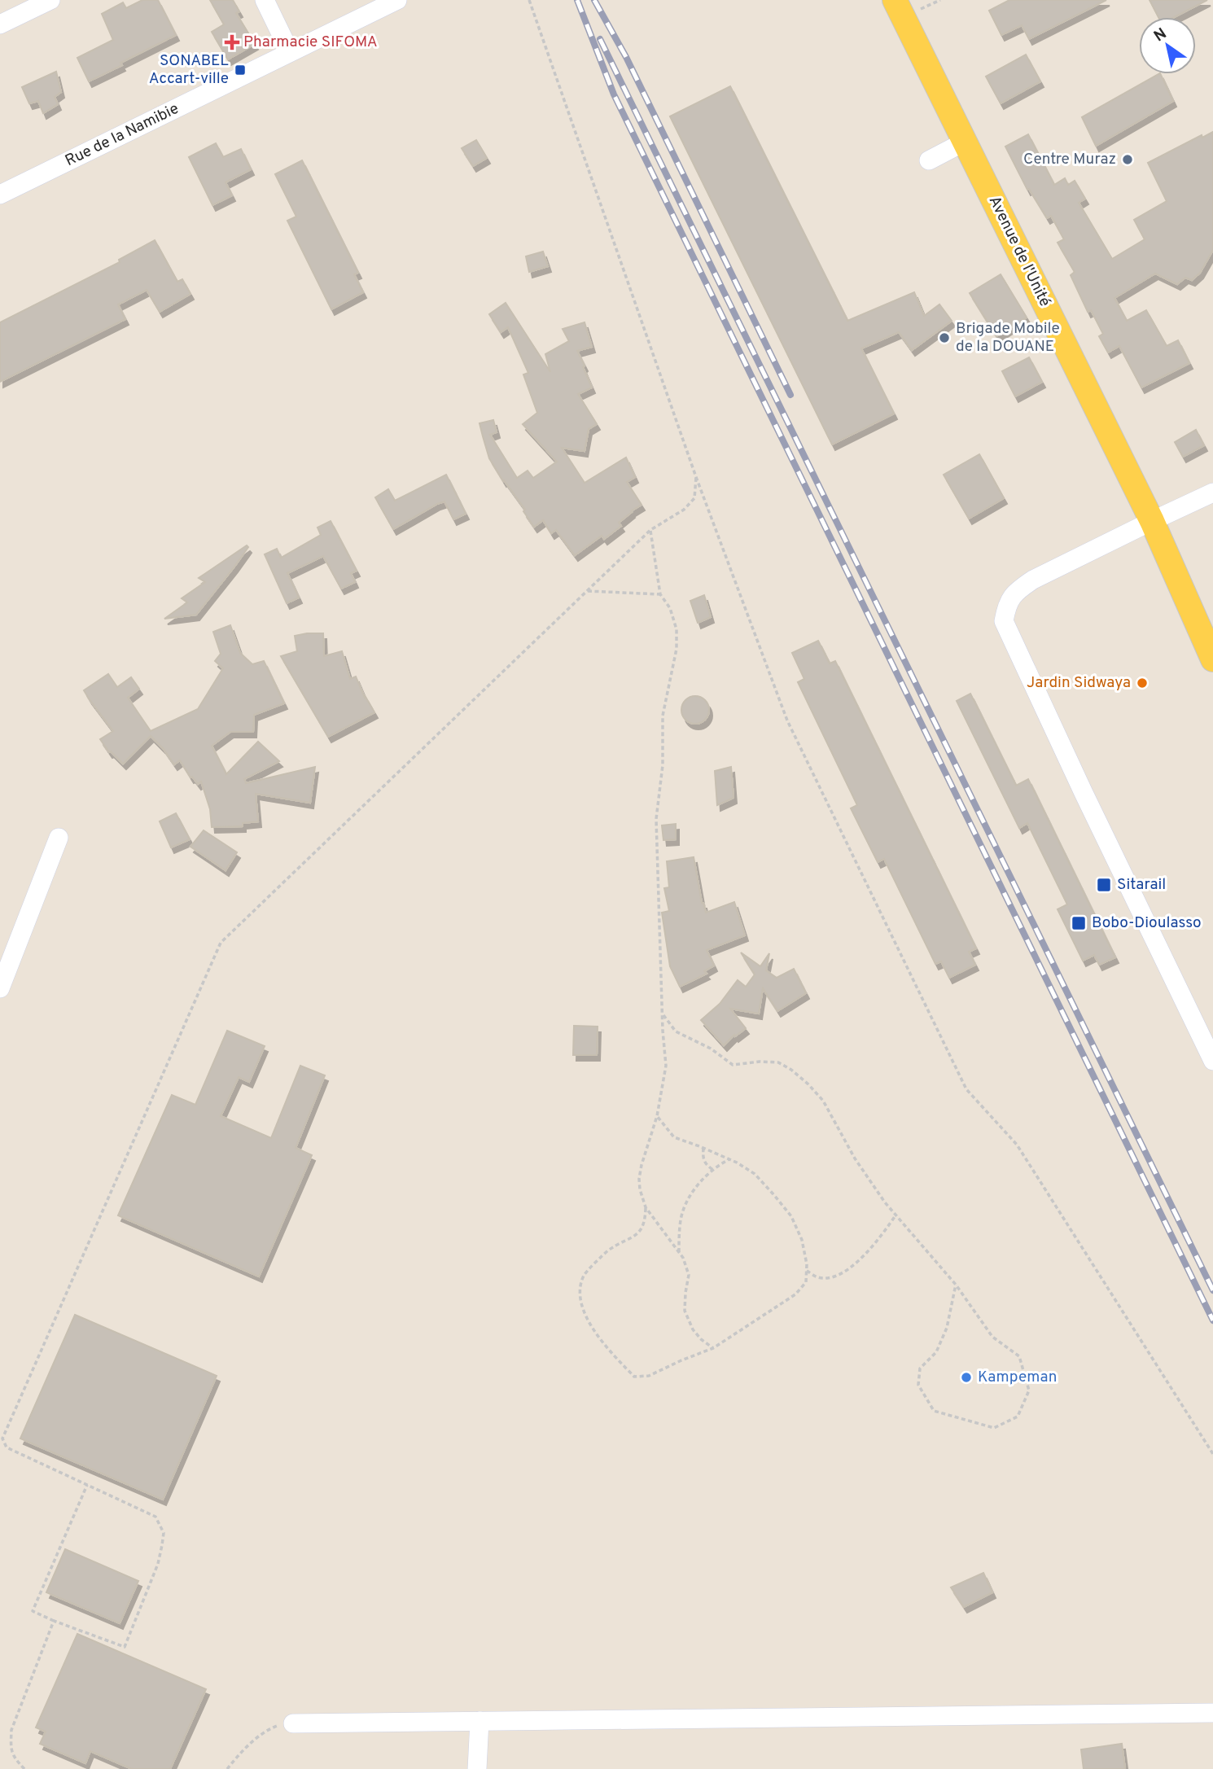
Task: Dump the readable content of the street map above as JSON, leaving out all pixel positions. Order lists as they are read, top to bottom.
{
  "streets": {
    "main road": ["Avenue de l'Unité"],
    "street": ["Rue de la Namibie"]
  },
  "places": {
    "health": ["Pharmacie SIFOMA"],
    "transit": ["SONABEL Accart-ville", "Sitarail", "Bobo-Dioulasso"],
    "other": [
      "Centre Muraz",
      "Brigade Mobile de la DOUANE",
      "Jardin Sidwaya",
      "Kampeman"
    ]
  },
  "north": "top left"
}
